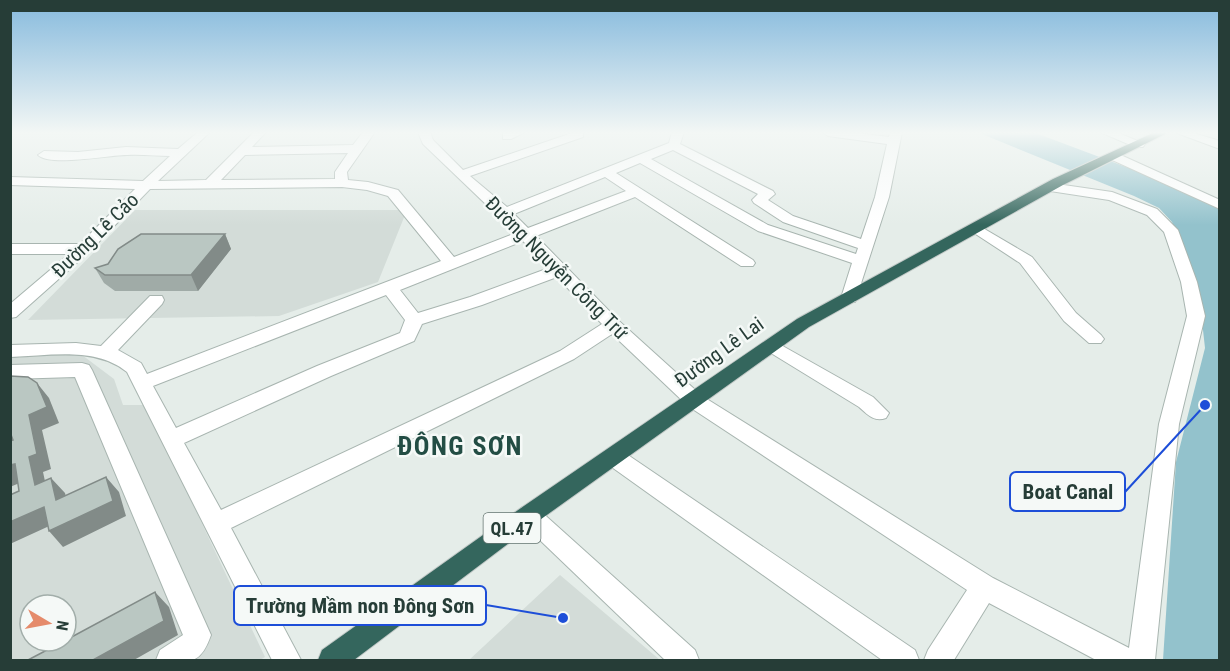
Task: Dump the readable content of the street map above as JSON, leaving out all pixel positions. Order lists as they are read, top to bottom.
{
  "streets": {
    "highway": ["Đường Lê Lai", "QL.47"],
    "street": ["Đường Lê Cảo", "Đường Nguyễn Công Trứ"]
  },
  "crossings": [
    ["Đường Nguyễn Công Trứ", "Đường Lê Lai"]
  ],
  "districts": ["ĐÔNG SƠN"],
  "places": ["Boat Canal", "Trường Mầm non Đông Sơn"],
  "north": "right"
}
